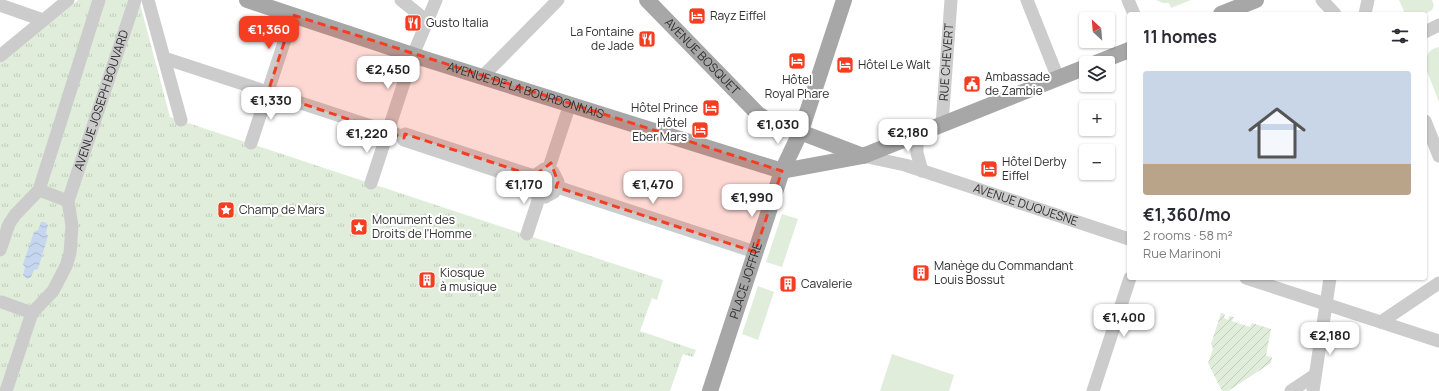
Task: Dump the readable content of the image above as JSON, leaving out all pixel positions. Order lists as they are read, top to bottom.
{
  "streets": {
    "main road": ["AVENUE BOSQUET", "AVENUE DE LA BOURDONNAIS", "PLACE JOFFRE"],
    "street": ["RUE CHEVERT", "AVENUE JOSEPH BOUVARD", "AVENUE DUQUESNE"]
  },
  "crossings": [
    ["AVENUE BOSQUET", "AVENUE DUQUESNE"],
    ["AVENUE BOSQUET", "PLACE JOFFRE"],
    ["AVENUE DE LA BOURDONNAIS", "PLACE JOFFRE"]
  ],
  "places": {
    "hotel": [
      "Rayz Eiffel",
      "Hôtel Royal Phare",
      "Hôtel Le Walt",
      "Hôtel Prince",
      "Hôtel Eber Mars",
      "Hôtel Derby Eiffel"
    ],
    "restaurant": ["Gusto Italia", "La Fontaine de Jade"],
    "public building": ["Ambassade de Zambie"],
    "place": ["Champ de Mars", "Monument des Droits de l'Homme"],
    "building": ["Manège du Commandant Louis Bossut", "Kiosque à musique", "Cavalerie"]
  },
  "north": "top left",
  "page": {
    "map_buttons": ["+", "−"],
    "heading": "11 homes",
    "price": [
      "€1,360",
      "€2,450",
      "€1,330",
      "€1,030",
      "€2,180",
      "€1,220",
      "€1,170",
      "€1,470",
      "€1,990",
      "€1,400",
      "€2,180"
    ],
    "list": [
      {
        "name": "€1,360/mo",
        "note": "2 rooms · 58 m² · Rue Marinoni"
      }
    ]
  }
}
